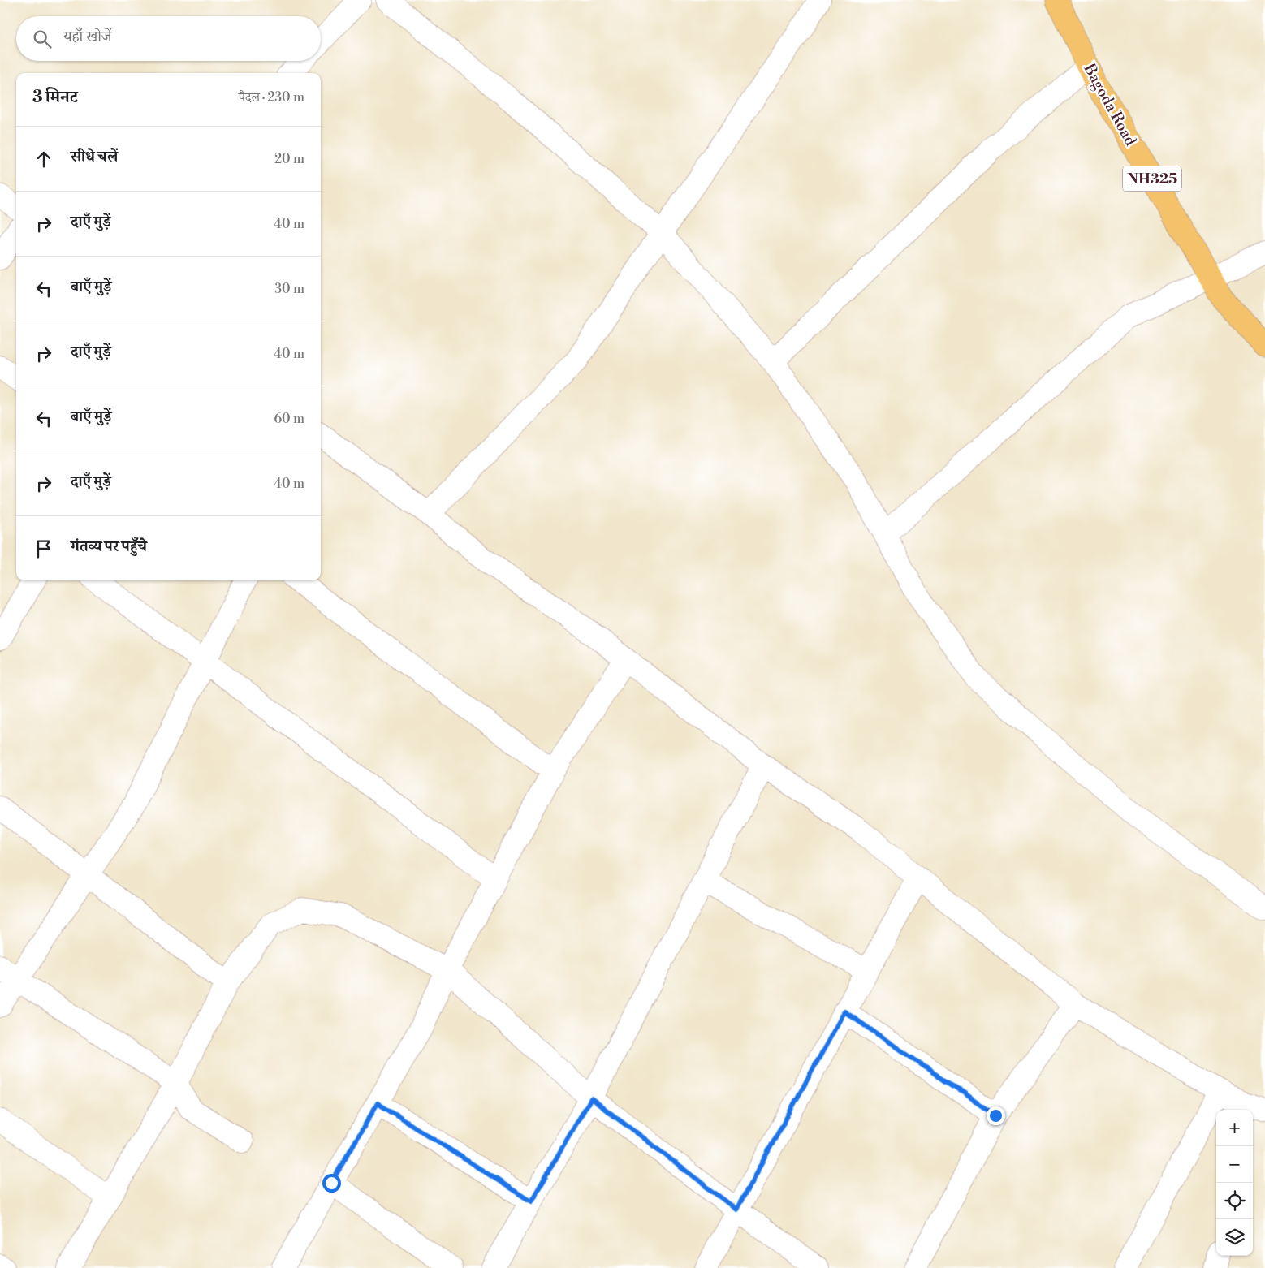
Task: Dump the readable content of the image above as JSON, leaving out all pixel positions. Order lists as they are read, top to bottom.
{
  "streets": {
    "highway": ["Bagoda Road", "NH325"]
  },
  "page": {
    "search": "यहाँ खोजें",
    "heading": ["3 मिनट", "पैदल · 230 m"],
    "list": [
      ["सीधे चलें", "20 m"],
      ["दाएँ मुड़ें", "40 m"],
      ["बाएँ मुड़ें", "30 m"],
      ["दाएँ मुड़ें", "40 m"],
      ["बाएँ मुड़ें", "60 m"],
      ["दाएँ मुड़ें", "40 m"],
      "गंतव्य पर पहुँचे"
    ],
    "map_buttons": ["+", "−"]
  }
}
